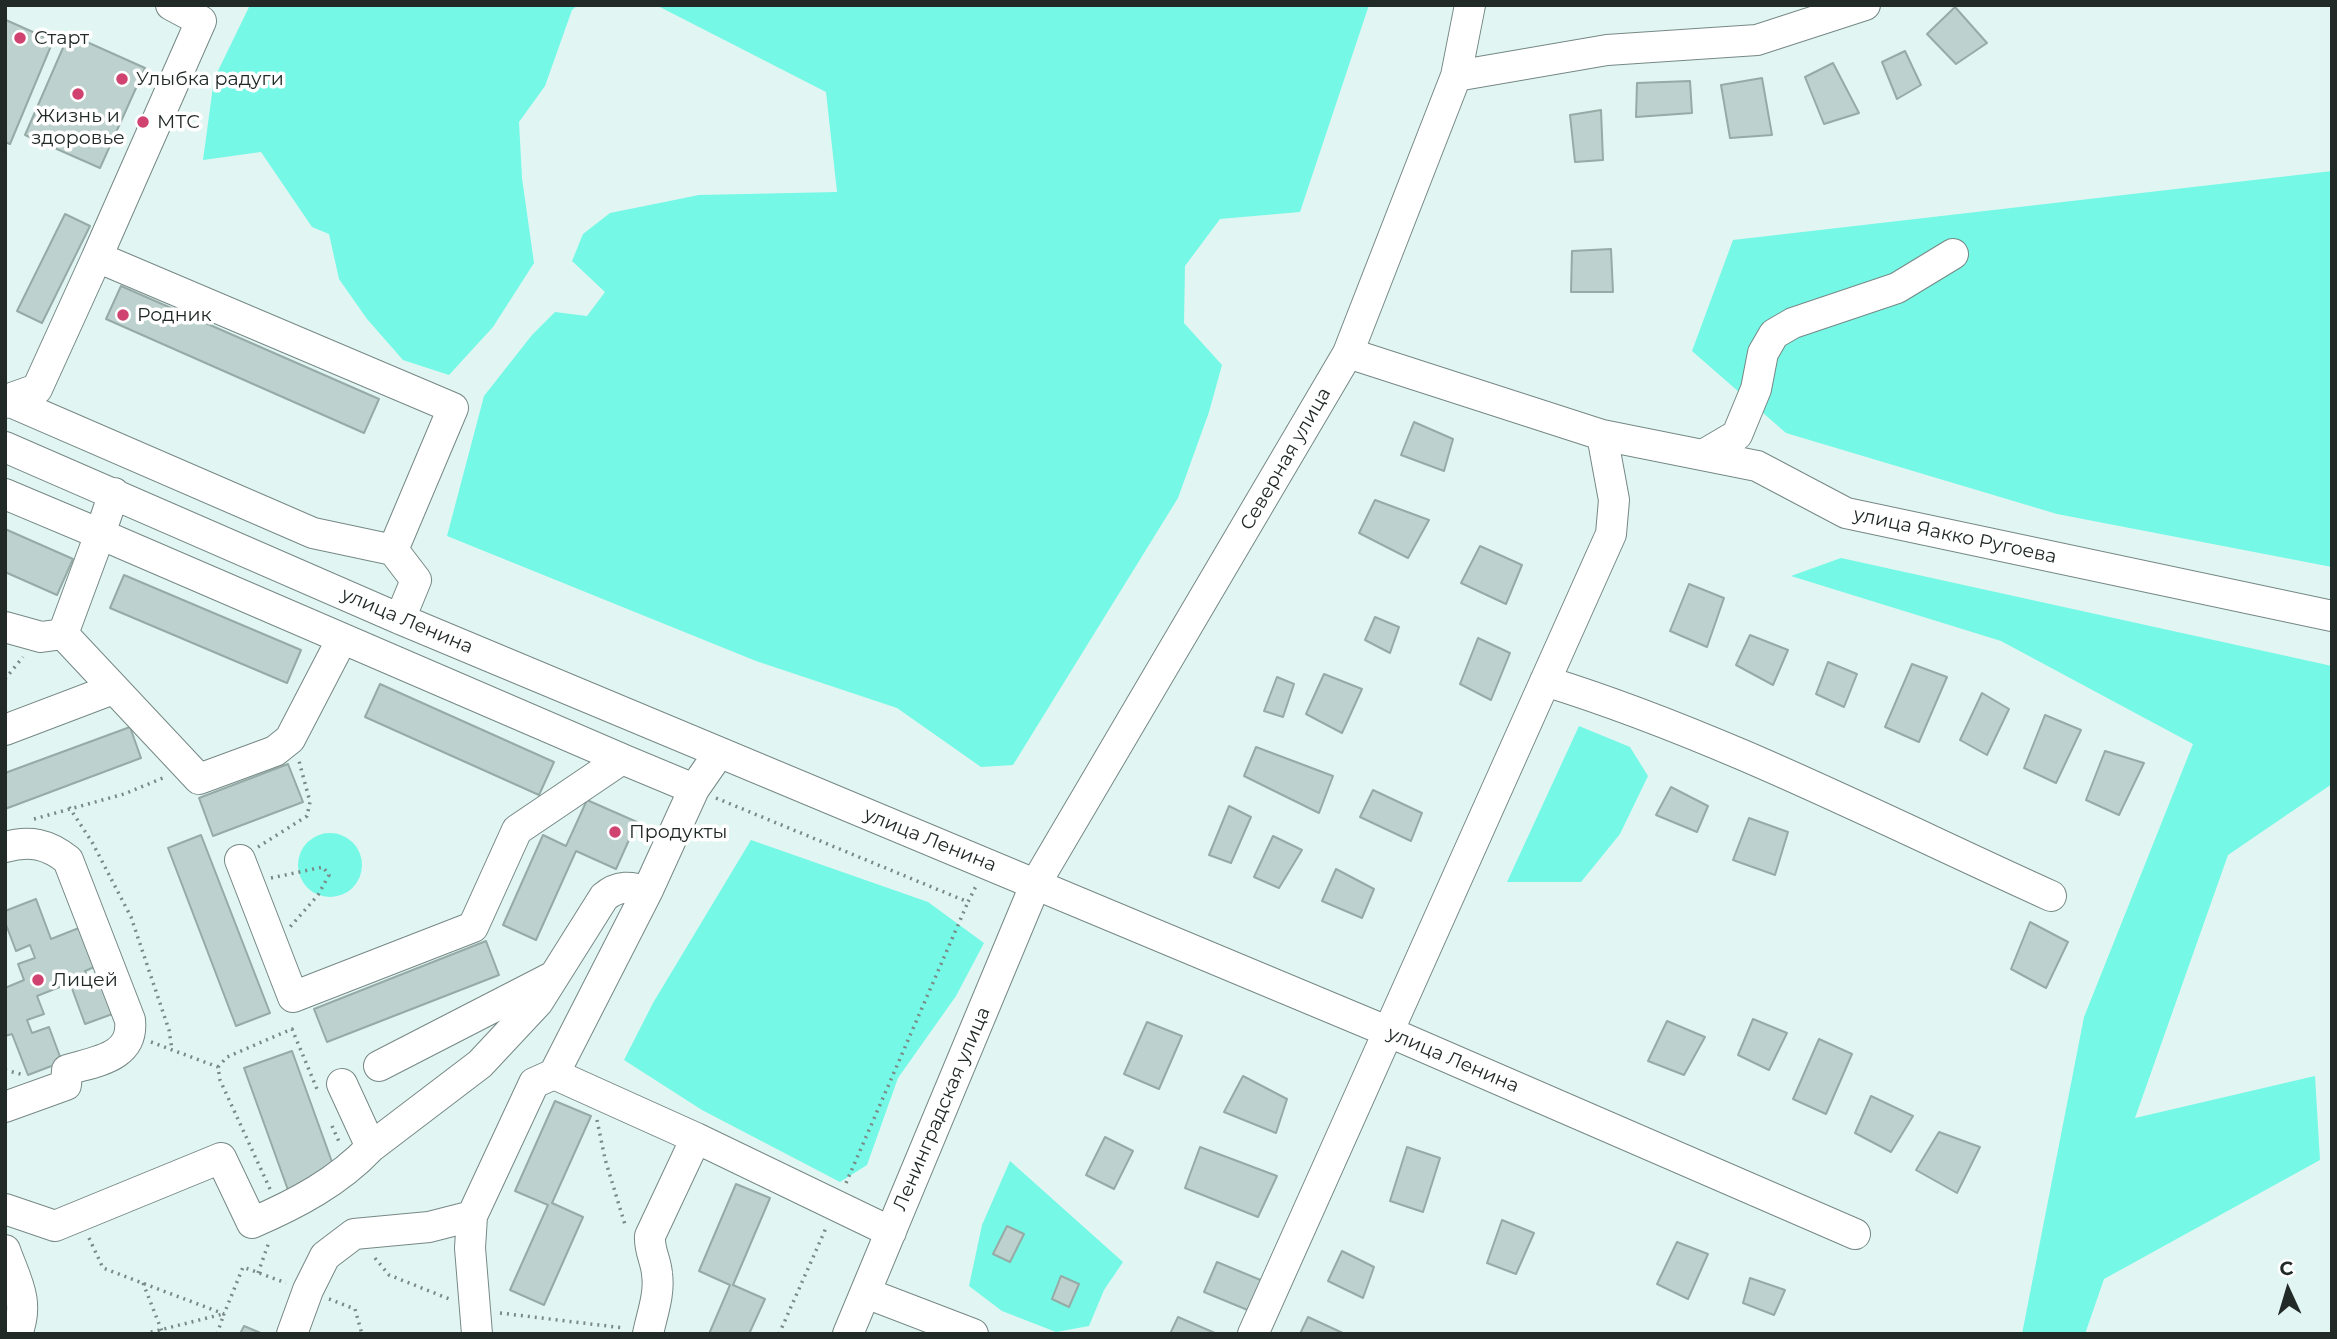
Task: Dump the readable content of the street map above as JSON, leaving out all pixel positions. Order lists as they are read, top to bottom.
{
  "streets": {
    "street": [
      "Северная улица",
      "улица Яакко Ругоева",
      "улица Ленина",
      "Ленинградская улица"
    ]
  },
  "crossings": [
    ["Северная улица", "улица Яакко Ругоева"],
    ["Северная улица", "улица Ленина"],
    ["Северная улица", "Ленинградская улица"],
    ["улица Ленина", "Ленинградская улица"]
  ],
  "places": [
    "Старт",
    "Улыбка радуги",
    "Жизнь и здоровье",
    "МТС",
    "Родник",
    "Продукты",
    "Лицей"
  ],
  "north": "top"
}
